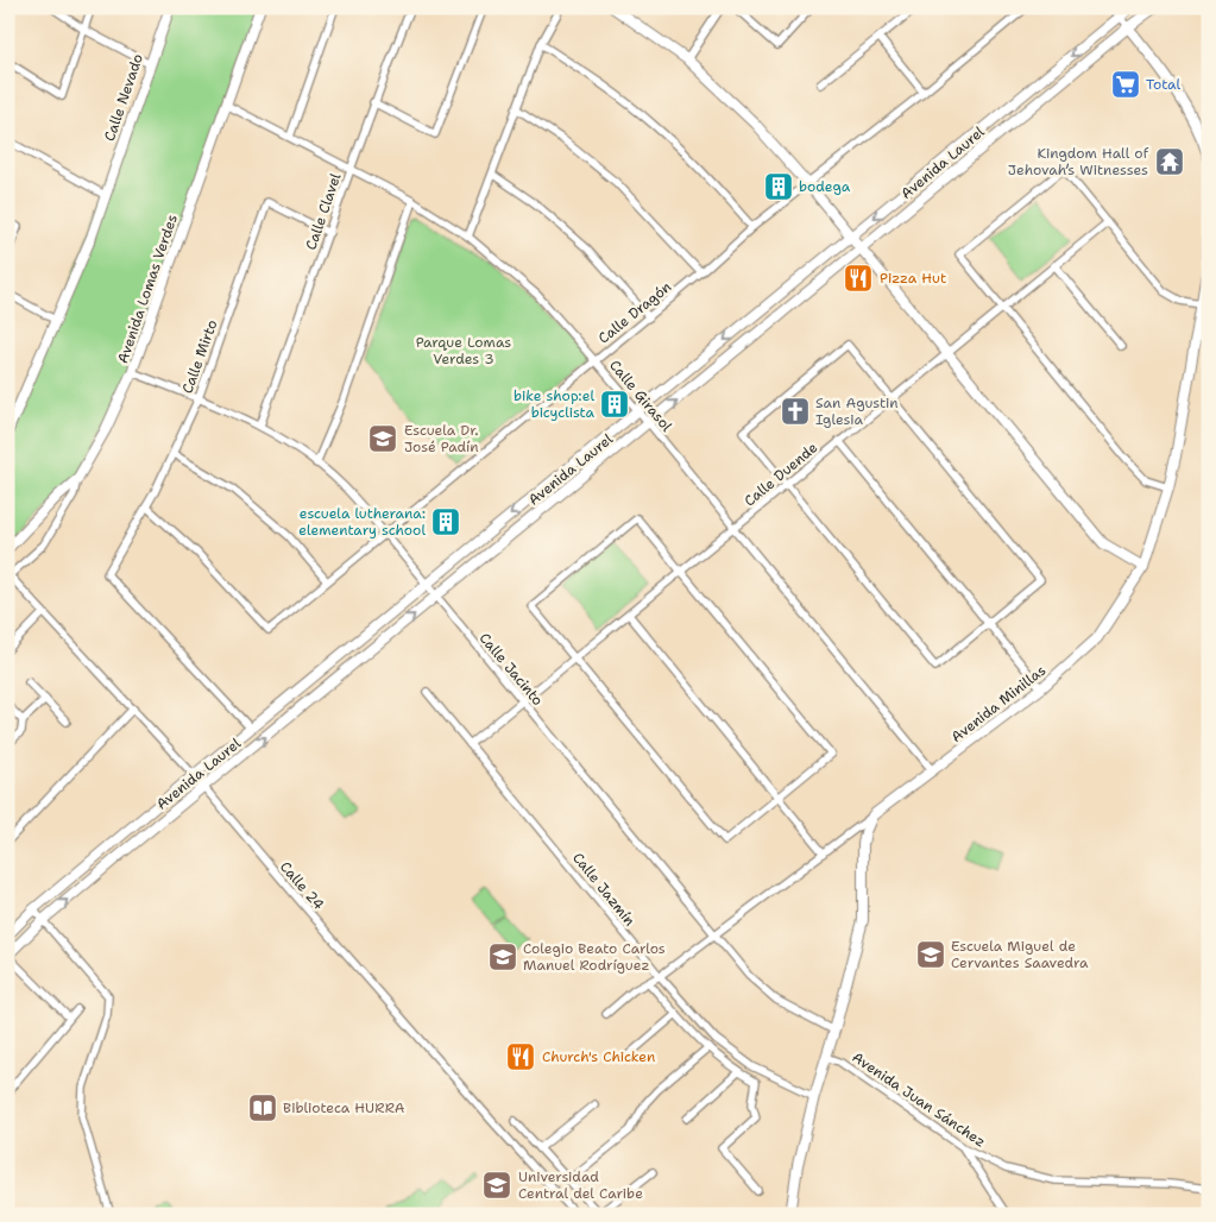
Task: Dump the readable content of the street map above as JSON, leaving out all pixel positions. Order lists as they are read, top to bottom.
{
  "streets": {
    "street": [
      "Calle Nevado",
      "Avenida Laurel",
      "Calle Clavel",
      "Avenida Lomas Verdes",
      "Calle Dragón",
      "Calle Mirto",
      "Calle Girasol",
      "Calle Duende",
      "Calle Jacinto",
      "Avenida Minillas",
      "Calle 24",
      "Calle Jazmín",
      "Avenida Juan Sánchez"
    ]
  },
  "crossings": [
    ["Avenida Laurel", "Calle Mirto"],
    ["Avenida Laurel", "Calle Girasol"],
    ["Avenida Laurel", "Calle Jacinto"],
    ["Avenida Laurel", "Calle 24"],
    ["Calle Clavel", "Calle Mirto"],
    ["Calle Clavel", "Calle Girasol"],
    ["Calle Clavel", "Calle Jacinto"],
    ["Avenida Lomas Verdes", "Calle Girasol"],
    ["Avenida Lomas Verdes", "Calle Jacinto"],
    ["Calle Dragón", "Calle Mirto"],
    ["Calle Dragón", "Calle Girasol"],
    ["Calle Dragón", "Calle Jacinto"],
    ["Calle Mirto", "Calle Jacinto"],
    ["Calle Girasol", "Calle Duende"],
    ["Calle Girasol", "Avenida Minillas"],
    ["Calle Duende", "Calle Jacinto"],
    ["Calle Duende", "Calle Jazmín"]
  ],
  "parks": ["Parque Lomas Verdes 3"],
  "places": {
    "supermarket": ["Total"],
    "temple": ["Kingdom Hall of Jehovah’s Witnesses"],
    "building": ["bodega", "bike shop:el bicyclista", "escuela lutherana: elementary school"],
    "restaurant": ["Pizza Hut", "Church's Chicken"],
    "church": ["San Agustin Iglesia"],
    "school or university": [
      "Escuela Dr. José Padín",
      "Escuela Miguel de Cervantes Saavedra",
      "Colegio Beato Carlos Manuel Rodríguez",
      "Universidad Central del Caribe"
    ],
    "library": ["Biblioteca HURRA"]
  }
}
